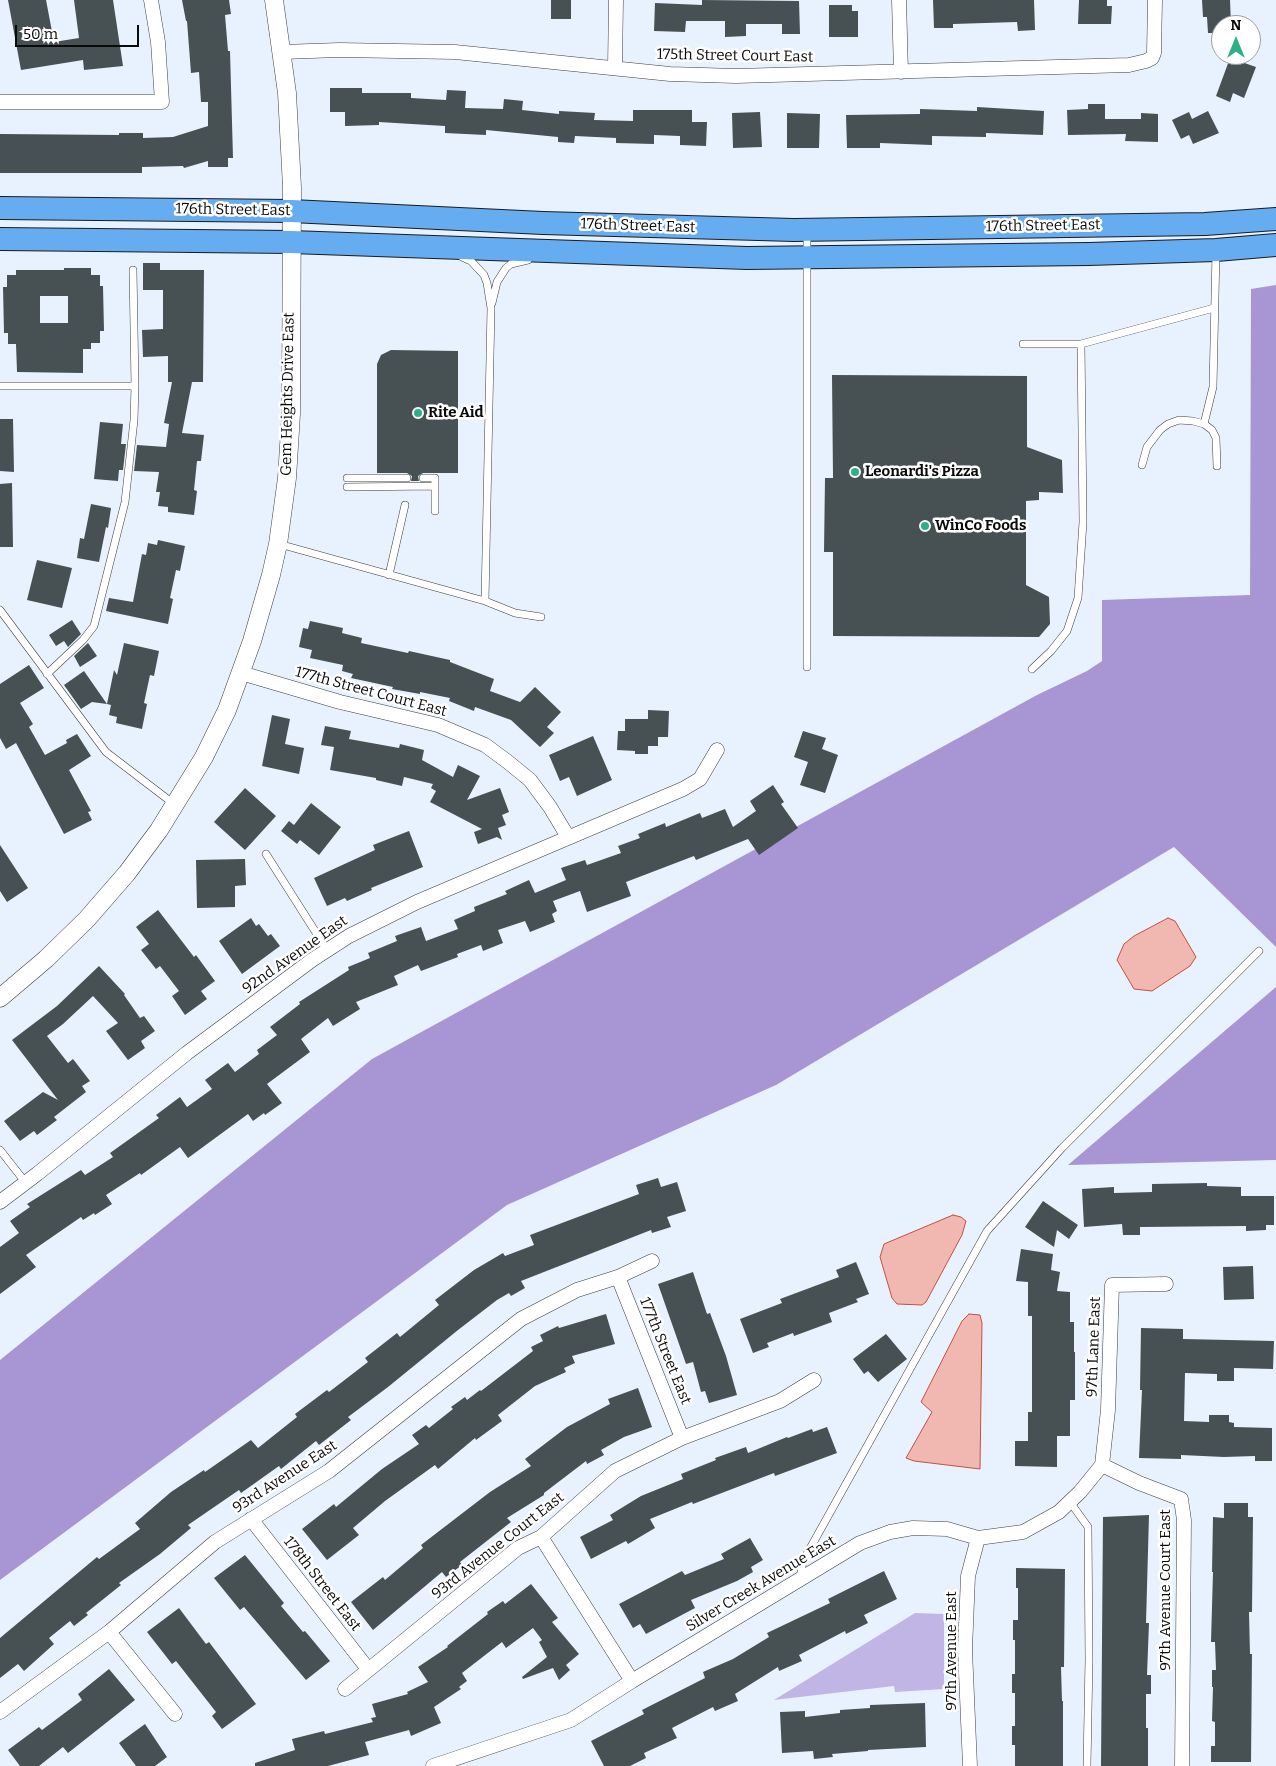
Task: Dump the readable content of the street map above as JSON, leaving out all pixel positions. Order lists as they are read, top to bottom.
{
  "streets": {
    "main road": ["176th Street East"],
    "street": [
      "175th Street Court East",
      "Gem Heights Drive East",
      "177th Street Court East",
      "92nd Avenue East",
      "97th Lane East",
      "177th Street East",
      "93rd Avenue East",
      "93rd Avenue Court East",
      "178th Street East",
      "Silver Creek Avenue East",
      "97th Avenue Court East",
      "97th Avenue East"
    ]
  },
  "crossings": [
    ["175th Street Court East", "Gem Heights Drive East"],
    ["176th Street East", "Gem Heights Drive East"],
    ["Gem Heights Drive East", "177th Street Court East"],
    ["177th Street Court East", "92nd Avenue East"],
    ["97th Lane East", "Silver Creek Avenue East"],
    ["97th Lane East", "97th Avenue Court East"],
    ["177th Street East", "93rd Avenue East"],
    ["177th Street East", "93rd Avenue Court East"],
    ["93rd Avenue East", "178th Street East"],
    ["93rd Avenue Court East", "178th Street East"],
    ["Silver Creek Avenue East", "97th Avenue Court East"],
    ["Silver Creek Avenue East", "97th Avenue East"]
  ],
  "places": ["Rite Aid", "Leonardi's Pizza", "WinCo Foods"],
  "scale_bar": "50 m",
  "north": "top"
}
